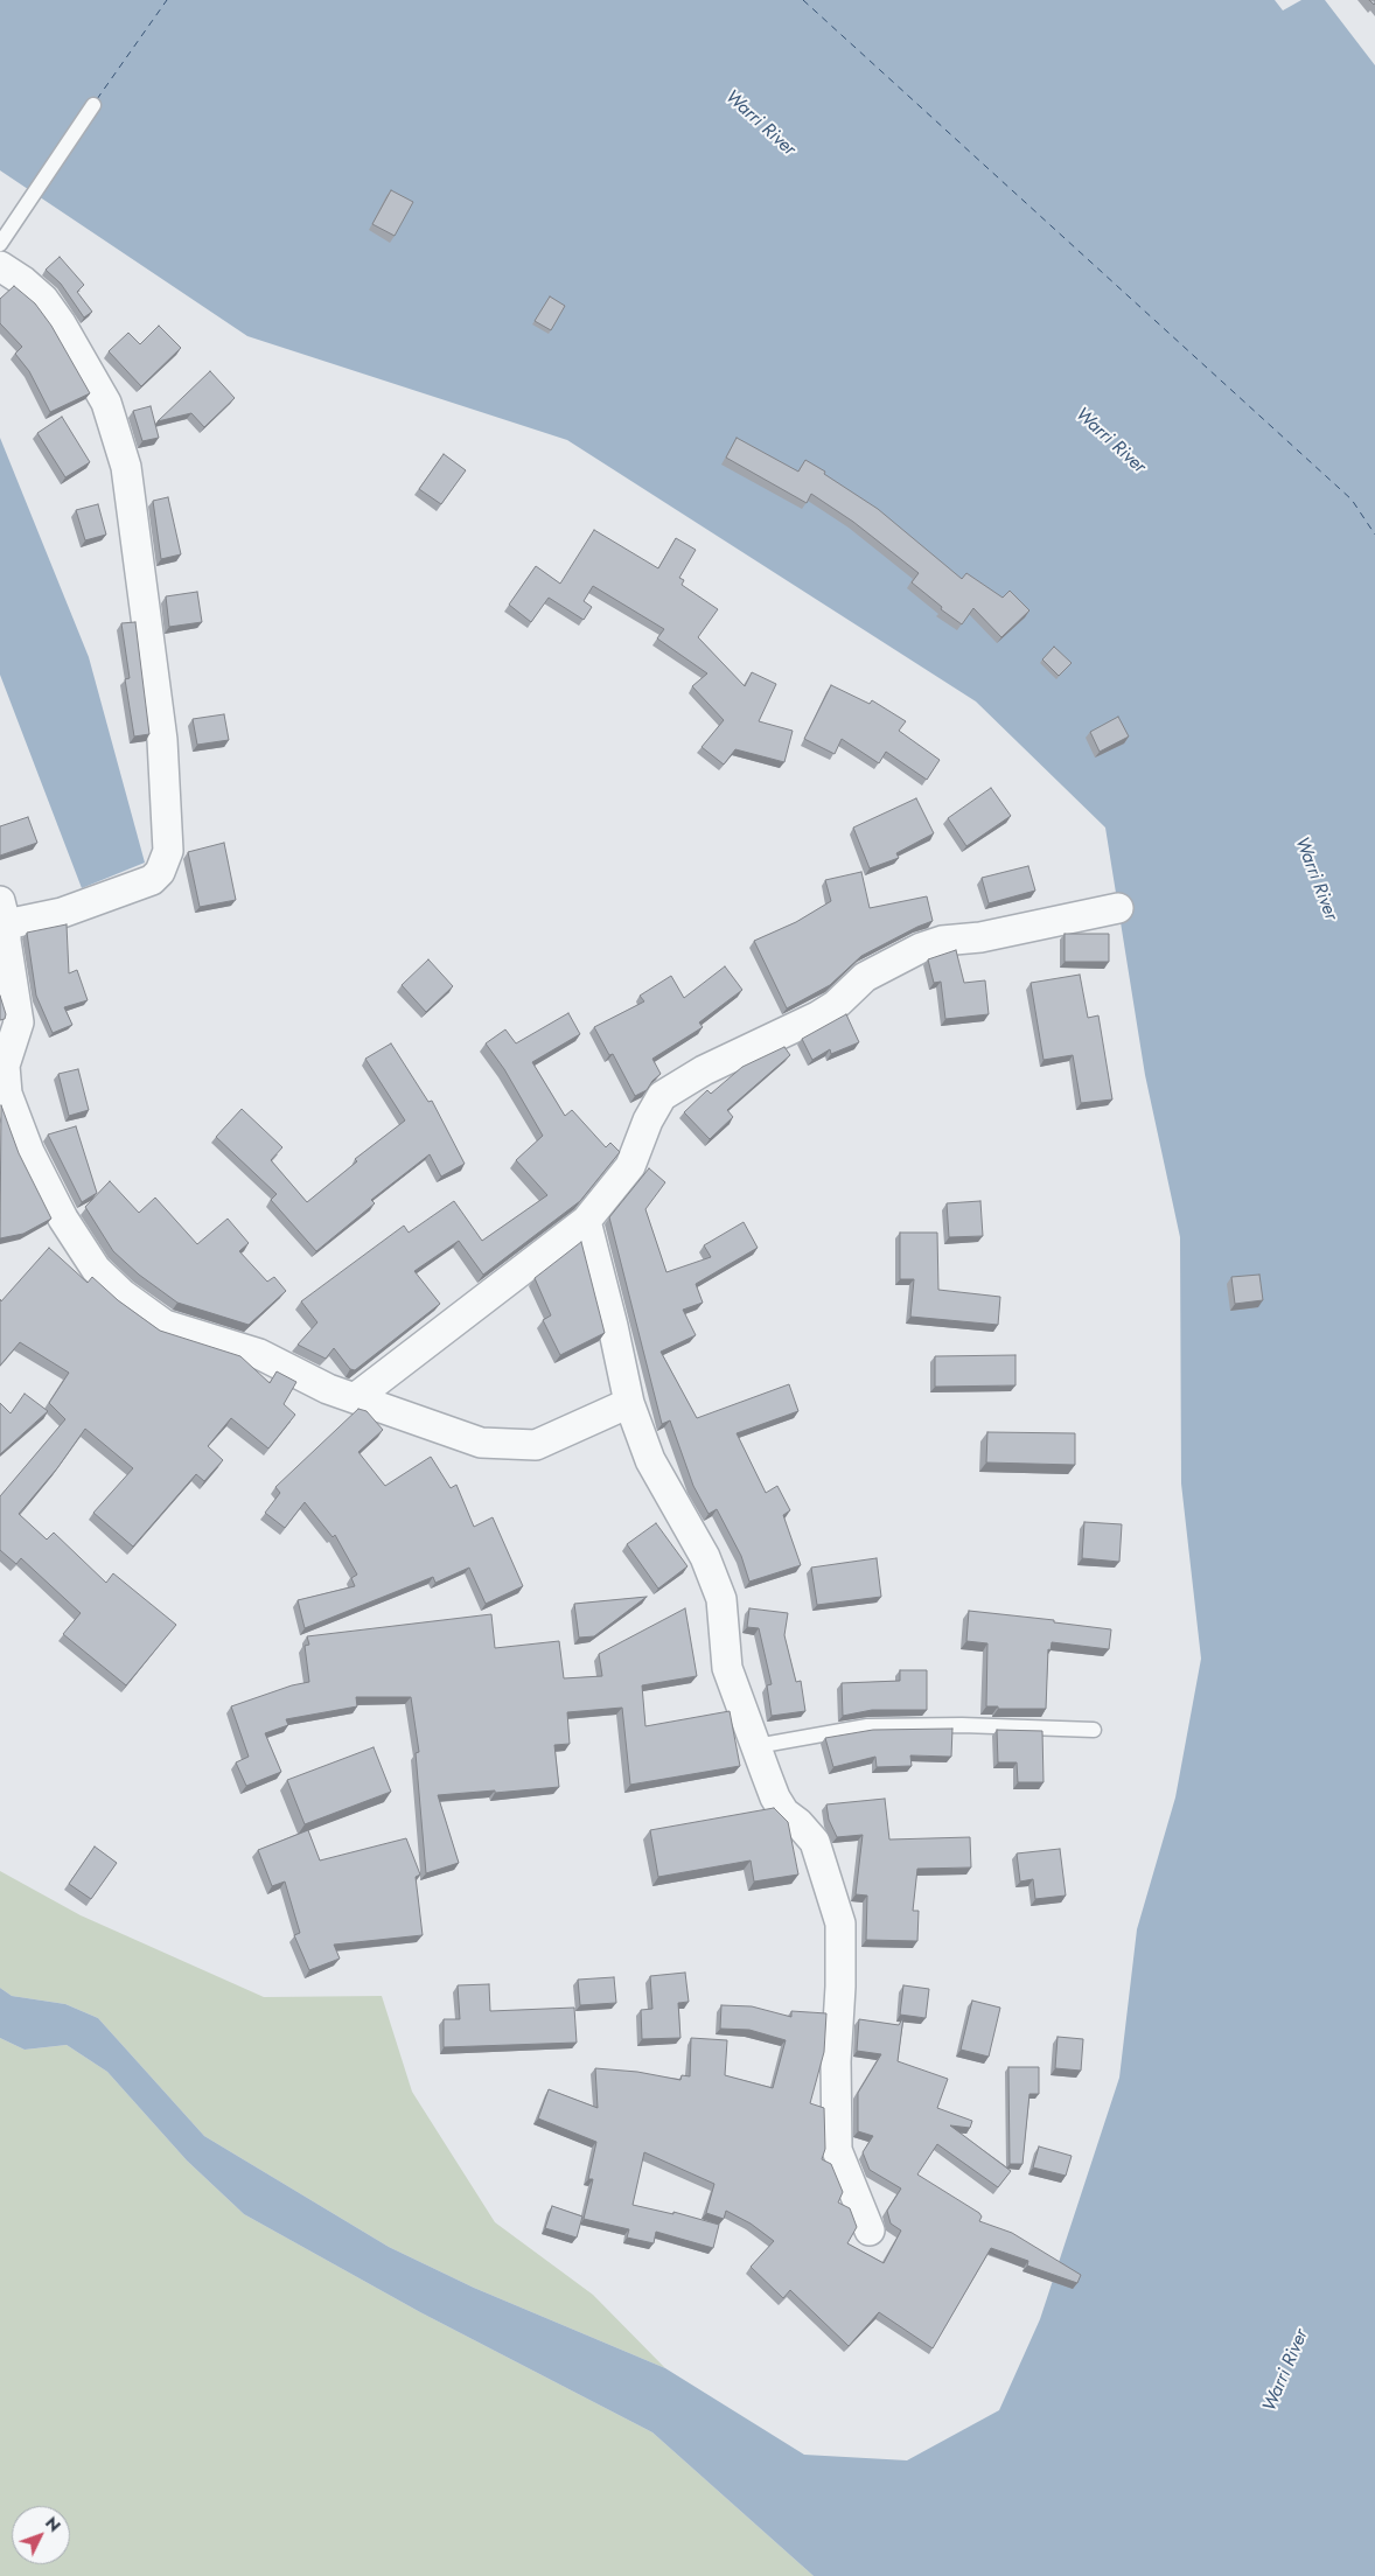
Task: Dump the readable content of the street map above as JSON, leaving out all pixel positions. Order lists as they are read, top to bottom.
{
  "water": ["Warri River"],
  "north": "top right"
}
